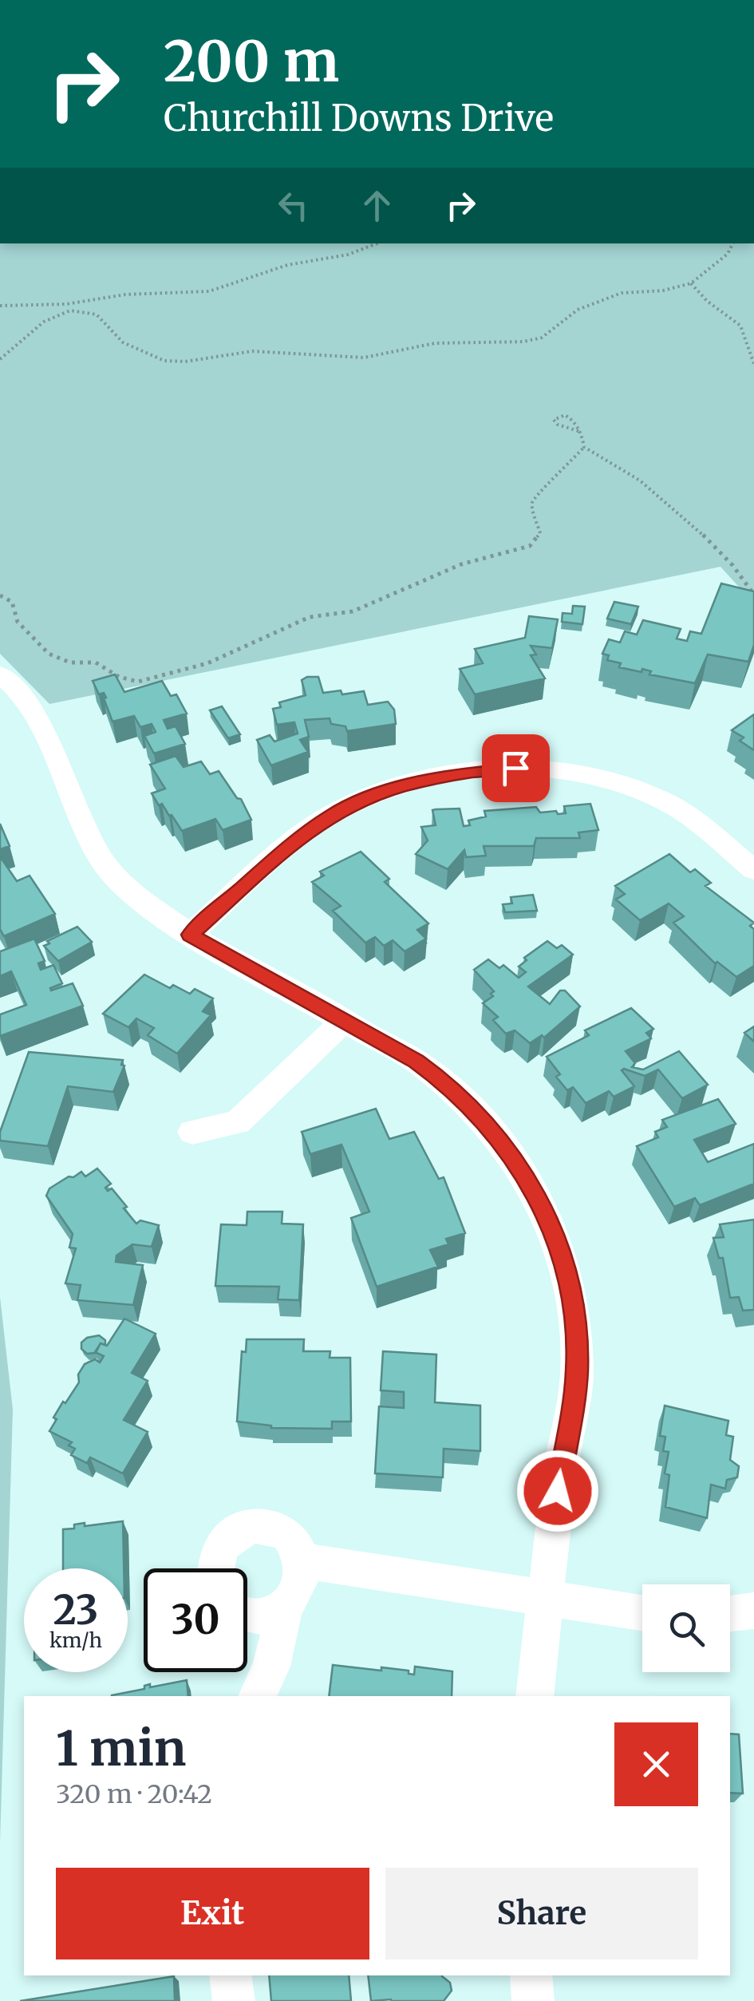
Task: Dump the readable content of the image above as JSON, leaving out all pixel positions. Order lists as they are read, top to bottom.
{
  "page": {
    "turn": ["200 m", "Churchill Downs Drive"],
    "speed": "23 km/h",
    "limit": "30",
    "heading": ["1 min", "320 m · 20:42"],
    "buttons": ["Exit", "Share"]
  }
}
